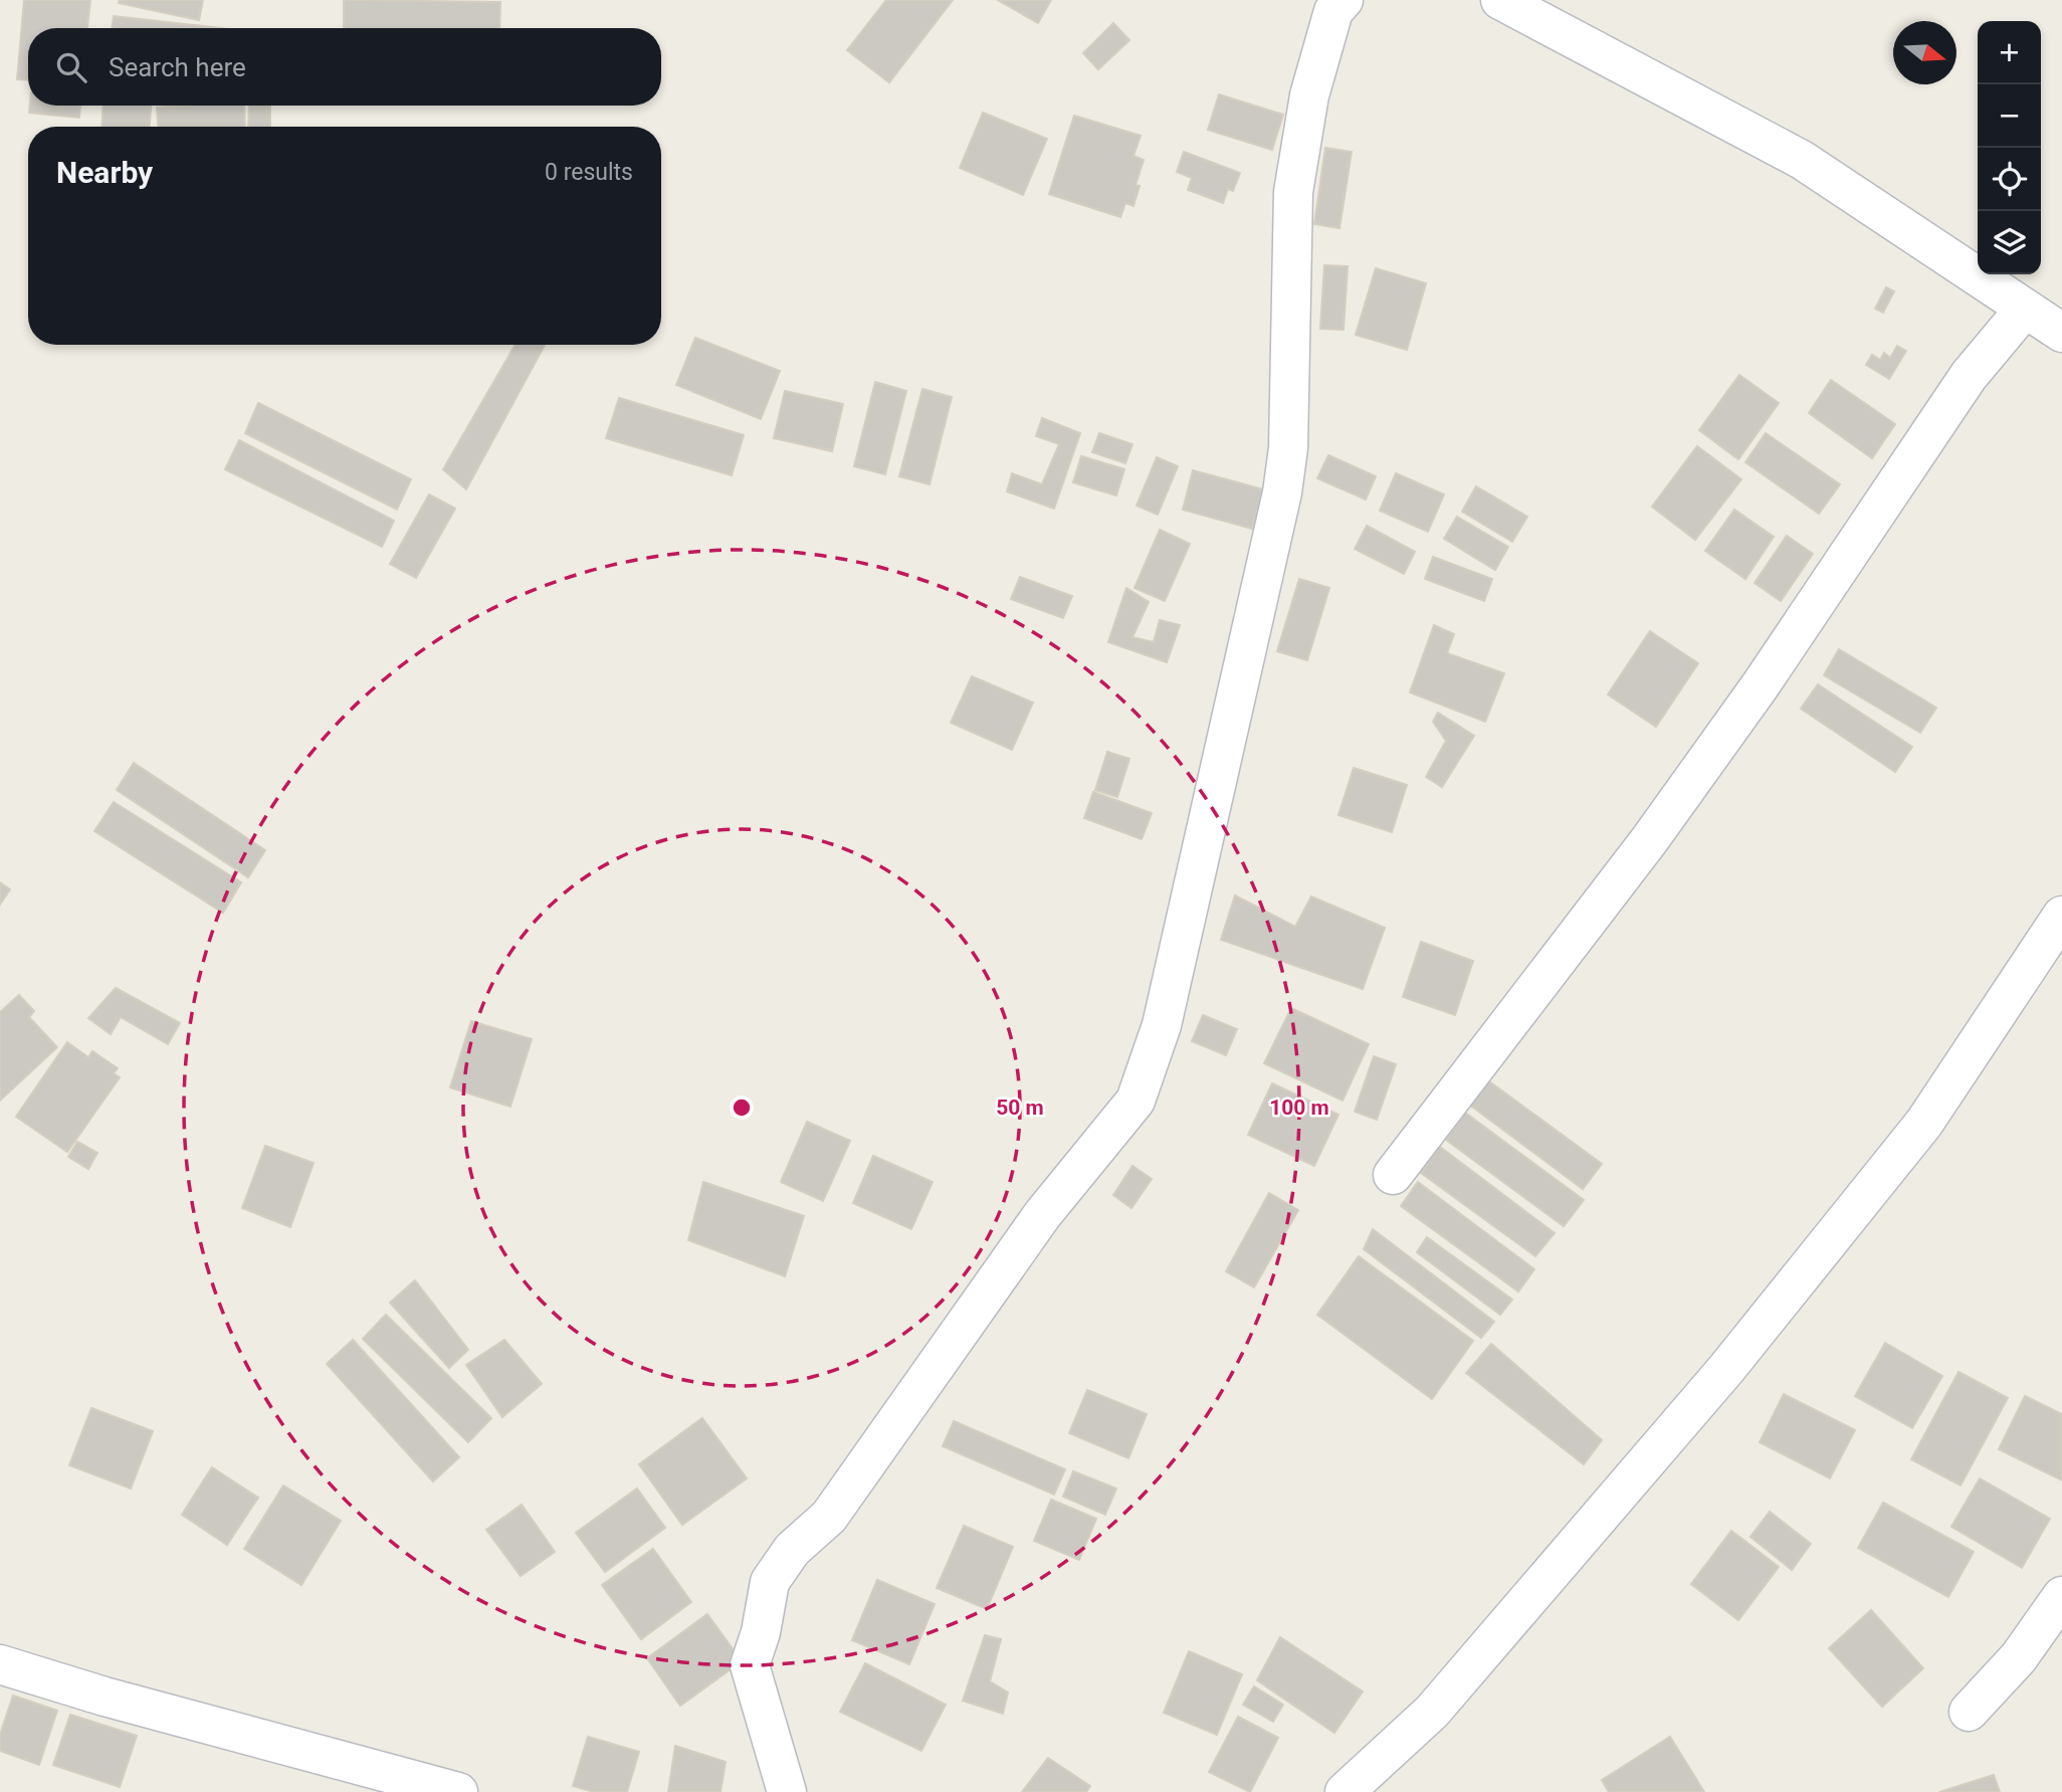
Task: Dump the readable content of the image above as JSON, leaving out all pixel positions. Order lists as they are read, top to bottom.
{
  "north": "right",
  "page": {
    "map_buttons": ["+", "−"],
    "search": "Search here",
    "heading": ["Nearby", "0 results"]
  },
  "rings": ["50 m", "100 m"]
}
